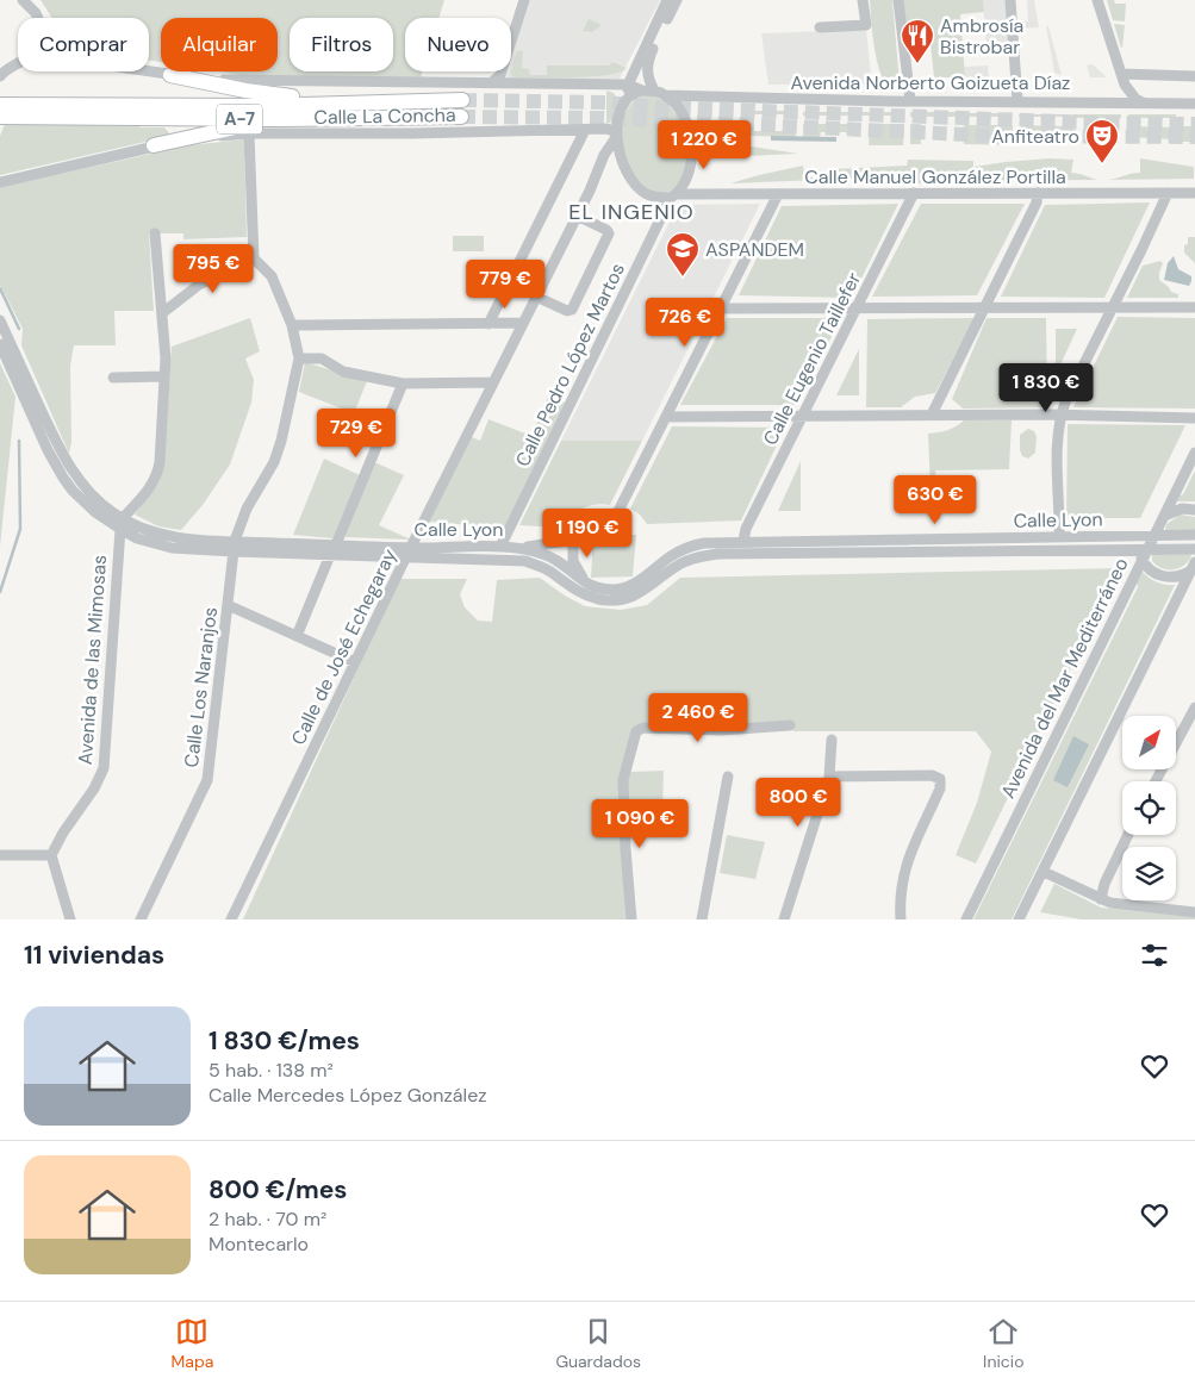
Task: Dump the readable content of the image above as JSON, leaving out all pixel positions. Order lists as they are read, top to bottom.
{
  "streets": {
    "highway": ["A-7"],
    "street": [
      "Avenida Norberto Goizueta Díaz",
      "Calle La Concha",
      "Calle Manuel González Portilla",
      "Calle Eugenio Taillefer",
      "Calle Pedro López Martos",
      "Calle Lyon",
      "Calle de José Echegaray",
      "Avenida de las Mimosas",
      "Avenida del Mar Mediterráneo",
      "Calle Los Naranjos"
    ]
  },
  "crossings": [
    ["Avenida Norberto Goizueta Díaz", "Calle La Concha"],
    ["Avenida Norberto Goizueta Díaz", "Calle Manuel González Portilla"],
    ["Avenida Norberto Goizueta Díaz", "Calle Pedro López Martos"],
    ["Avenida Norberto Goizueta Díaz", "Calle de José Echegaray"],
    ["Calle La Concha", "Calle Manuel González Portilla"],
    ["Calle La Concha", "Calle Pedro López Martos"],
    ["Calle La Concha", "Calle de José Echegaray"],
    ["Calle Manuel González Portilla", "Calle Eugenio Taillefer"],
    ["Calle Manuel González Portilla", "Calle Pedro López Martos"],
    ["Calle Manuel González Portilla", "Calle de José Echegaray"],
    ["Calle Eugenio Taillefer", "Calle Lyon"],
    ["Calle Pedro López Martos", "Calle Lyon"],
    ["Calle Pedro López Martos", "Calle de José Echegaray"],
    ["Calle Lyon", "Calle de José Echegaray"],
    ["Calle Lyon", "Avenida de las Mimosas"],
    ["Calle Lyon", "Avenida del Mar Mediterráneo"],
    ["Calle Lyon", "Calle Los Naranjos"]
  ],
  "districts": ["EL INGENIO"],
  "places": {
    "restaurant": ["Ambrosía Bistrobar"],
    "theatre": ["Anfiteatro"],
    "school or university": ["ASPANDEM"]
  },
  "north": "top right",
  "page": {
    "chip": [
      "Comprar",
      "Alquilar",
      "Filtros",
      "Nuevo"
    ],
    "price": [
      "1 220 €",
      "795 €",
      "779 €",
      "726 €",
      "1 830 €",
      "729 €",
      "630 €",
      "1 190 €",
      "2 460 €",
      "800 €",
      "1 090 €"
    ],
    "heading": "11 viviendas",
    "list": [
      {
        "name": "1 830 €/mes",
        "note": "5 hab. · 138 m² · Calle Mercedes López González"
      },
      {
        "name": "800 €/mes",
        "note": "2 hab. · 70 m² · Montecarlo"
      }
    ],
    "tabs": ["Mapa", "Guardados", "Inicio"]
  }
}
